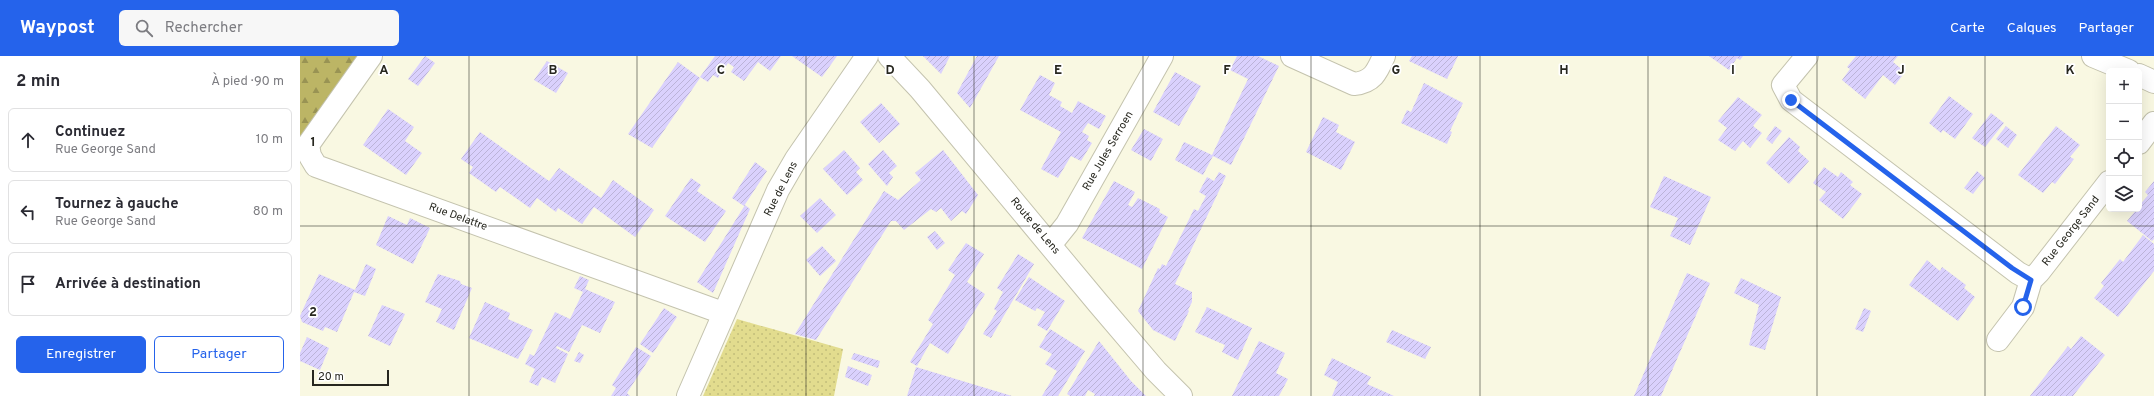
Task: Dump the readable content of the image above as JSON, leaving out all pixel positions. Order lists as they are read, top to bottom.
{
  "streets": {
    "street": [
      "Rue Jules Serroen",
      "Rue de Lens",
      "Rue Delattre",
      "Route de Lens",
      "Rue George Sand"
    ]
  },
  "crossings": [
    ["Rue Jules Serroen", "Route de Lens"],
    ["Rue de Lens", "Rue Delattre"]
  ],
  "scale_bar": "20 m",
  "page": {
    "header": "Waypost",
    "search": "Rechercher",
    "nav": ["Carte", "Calques", "Partager"],
    "heading": ["2 min", "À pied · 90 m"],
    "map_buttons": ["+", "−"],
    "list": [
      ["Continuez", "Rue George Sand", "10 m"],
      ["Tournez à gauche", "Rue George Sand", "80 m"],
      "Arrivée à destination"
    ],
    "buttons": ["Enregistrer", "Partager"],
    "scale": "20 m"
  },
  "grid": {
    "columns": [
      "A",
      "B",
      "C",
      "D",
      "E",
      "F",
      "G",
      "H",
      "I",
      "J",
      "K"
    ],
    "rows": ["1", "2"]
  }
}
